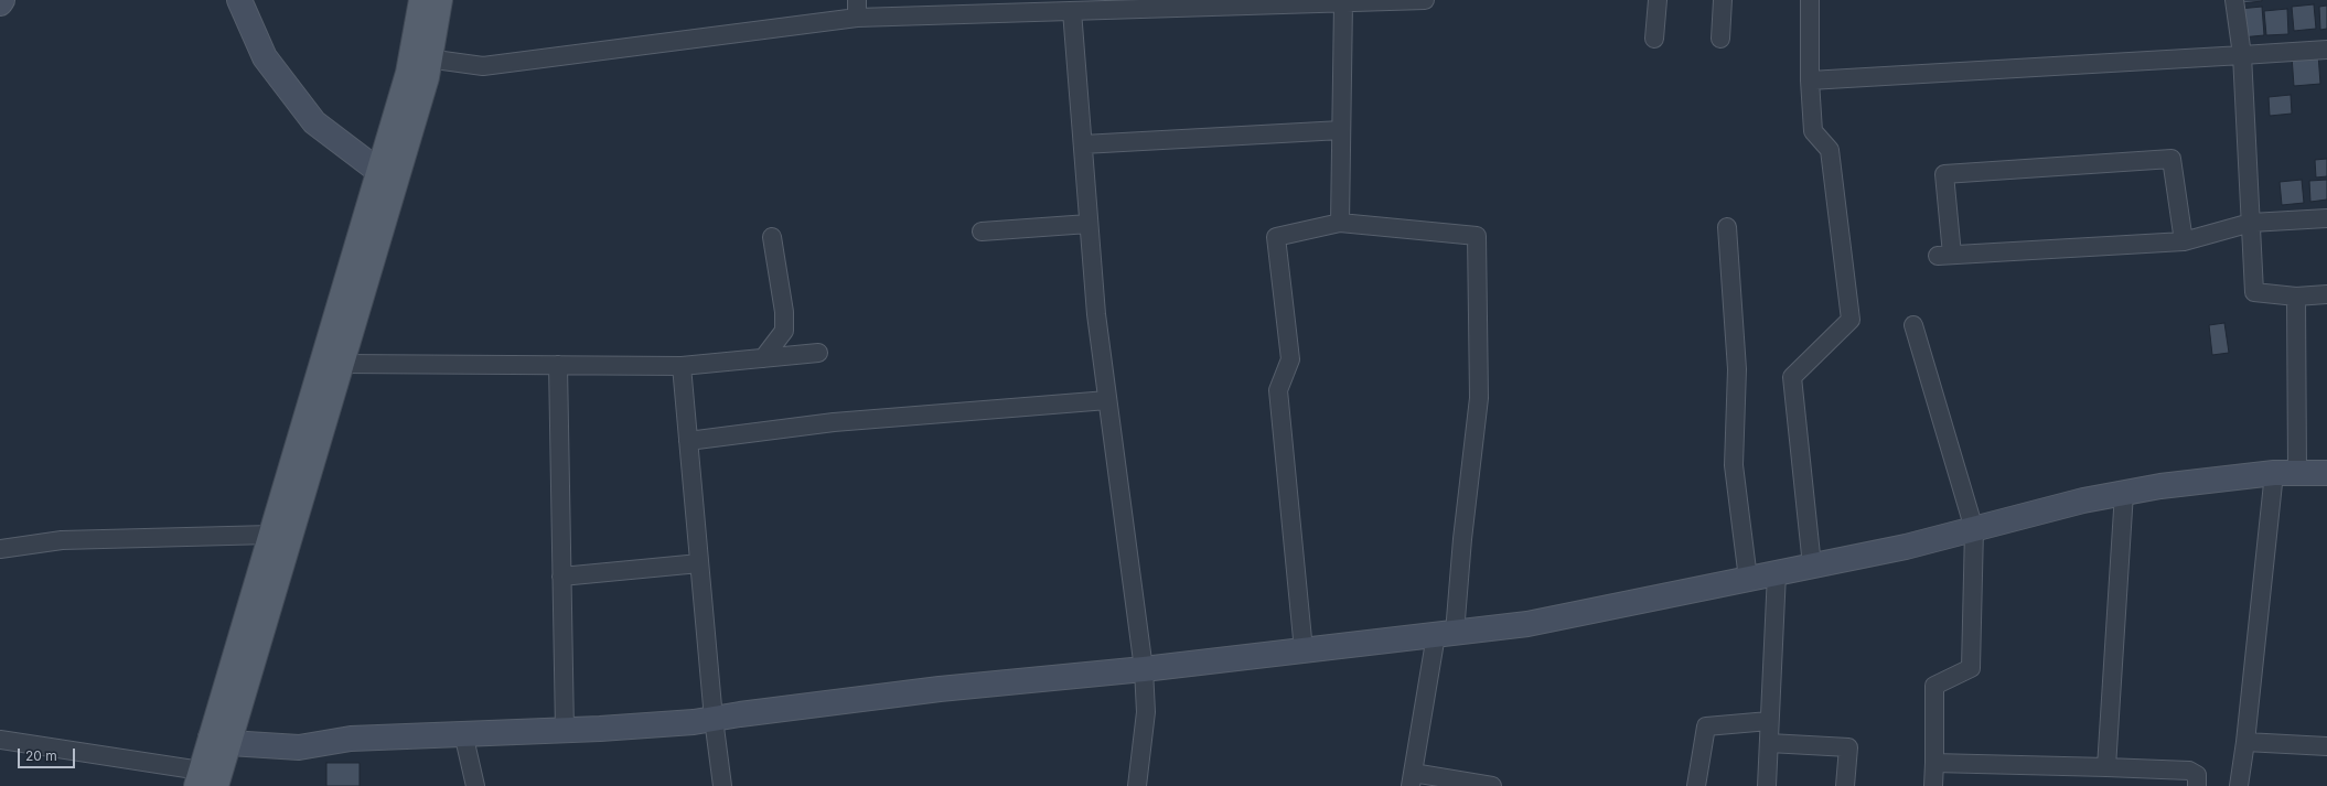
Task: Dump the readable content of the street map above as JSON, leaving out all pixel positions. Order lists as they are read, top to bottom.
{
  "scale_bar": "20 m"
}
